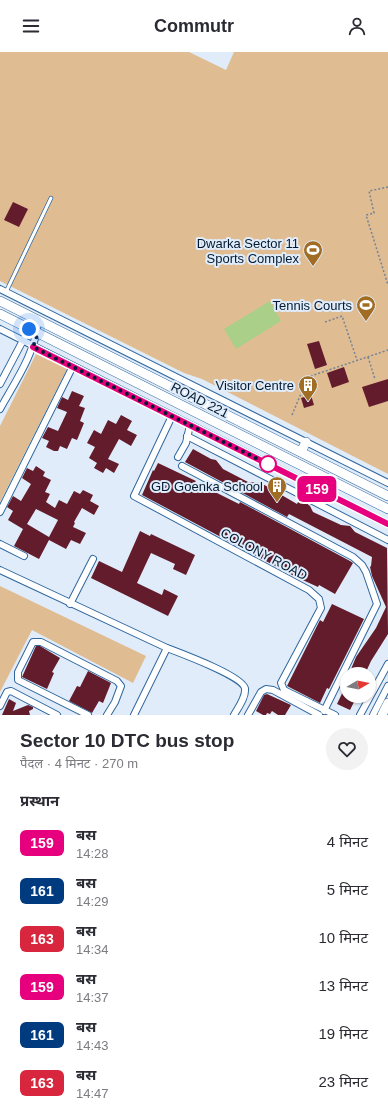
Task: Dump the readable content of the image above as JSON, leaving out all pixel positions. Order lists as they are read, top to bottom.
{
  "streets": {
    "main road": ["ROAD 221"],
    "street": ["COLONY ROAD"]
  },
  "places": {
    "sports": ["Dwarka Sector 11 Sports Complex", "Tennis Courts"],
    "building": ["Visitor Centre", "GD Goenka School"]
  },
  "lines": ["bus line 159"],
  "north": "right",
  "page": {
    "header": "Commutr",
    "on_map": "159",
    "heading": [
      ["Sector 10 DTC bus stop", "पैदल · 4 मिनट · 270 m"],
      "प्रस्थान"
    ],
    "list": [
      {
        "mark": "159",
        "name": "बस",
        "note": "14:28",
        "value": "4 मिनट"
      },
      {
        "mark": "161",
        "name": "बस",
        "note": "14:29",
        "value": "5 मिनट"
      },
      {
        "mark": "163",
        "name": "बस",
        "note": "14:34",
        "value": "10 मिनट"
      },
      {
        "mark": "159",
        "name": "बस",
        "note": "14:37",
        "value": "13 मिनट"
      },
      {
        "mark": "161",
        "name": "बस",
        "note": "14:43",
        "value": "19 मिनट"
      },
      {
        "mark": "163",
        "name": "बस",
        "note": "14:47",
        "value": "23 मिनट"
      }
    ]
  }
}
